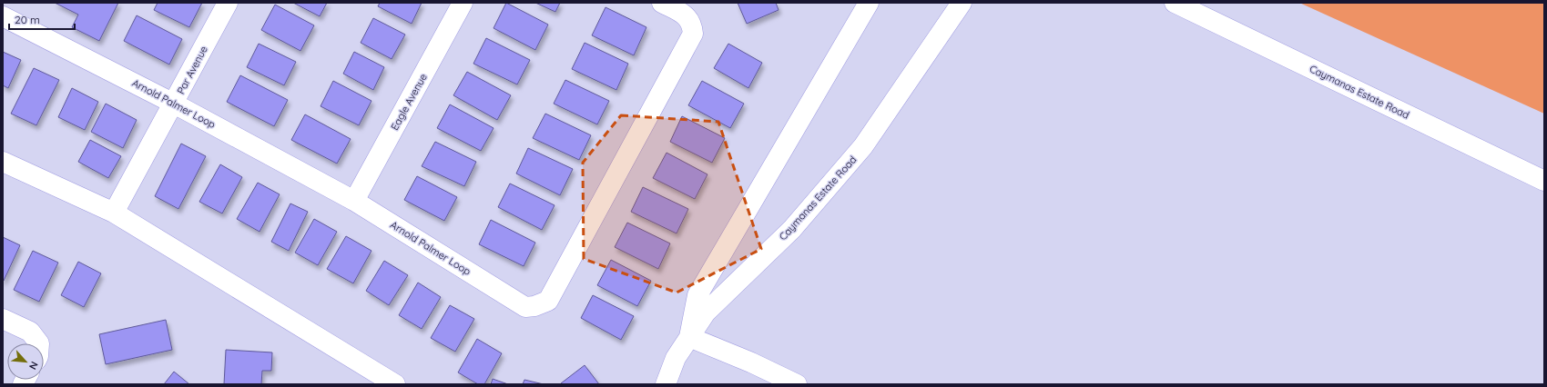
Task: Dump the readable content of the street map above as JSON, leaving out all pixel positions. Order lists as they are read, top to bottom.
{
  "streets": {
    "street": [
      "Par Avenue",
      "Caymanas Estate Road",
      "Eagle Avenue",
      "Arnold Palmer Loop"
    ]
  },
  "crossings": [
    ["Par Avenue", "Arnold Palmer Loop"],
    ["Eagle Avenue", "Arnold Palmer Loop"]
  ],
  "scale_bar": "20 m",
  "north": "bottom right"
}
